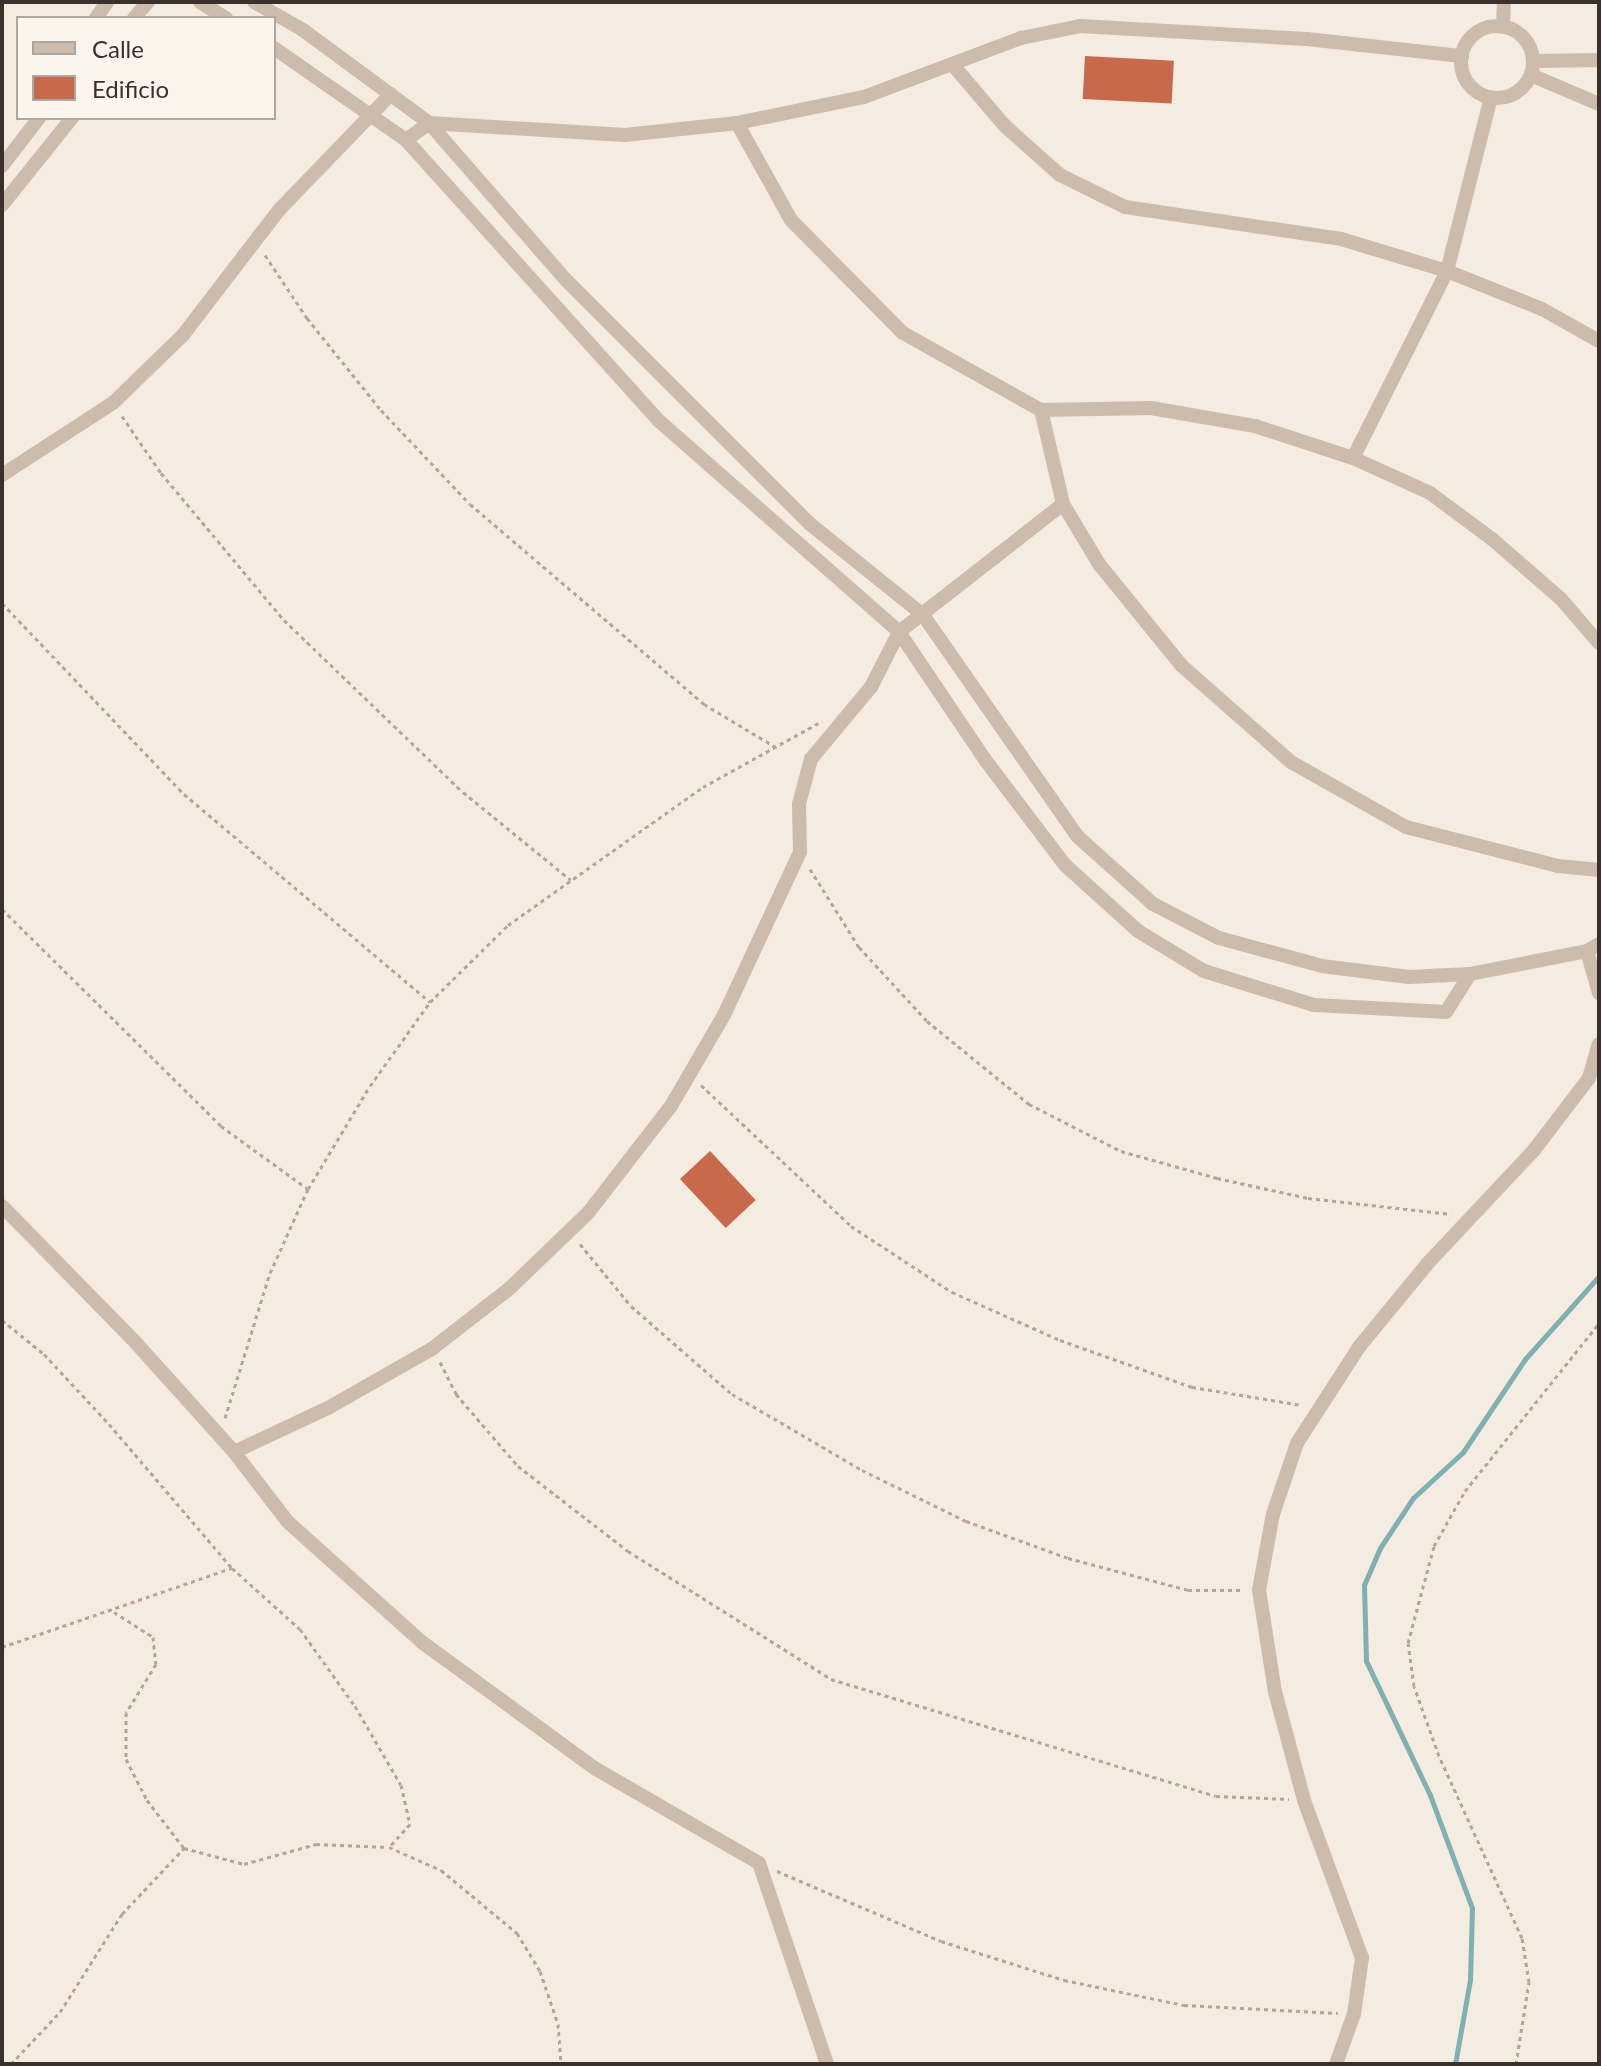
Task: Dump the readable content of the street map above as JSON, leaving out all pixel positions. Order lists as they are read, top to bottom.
{
  "legend": ["Calle", "Edificio"]
}
